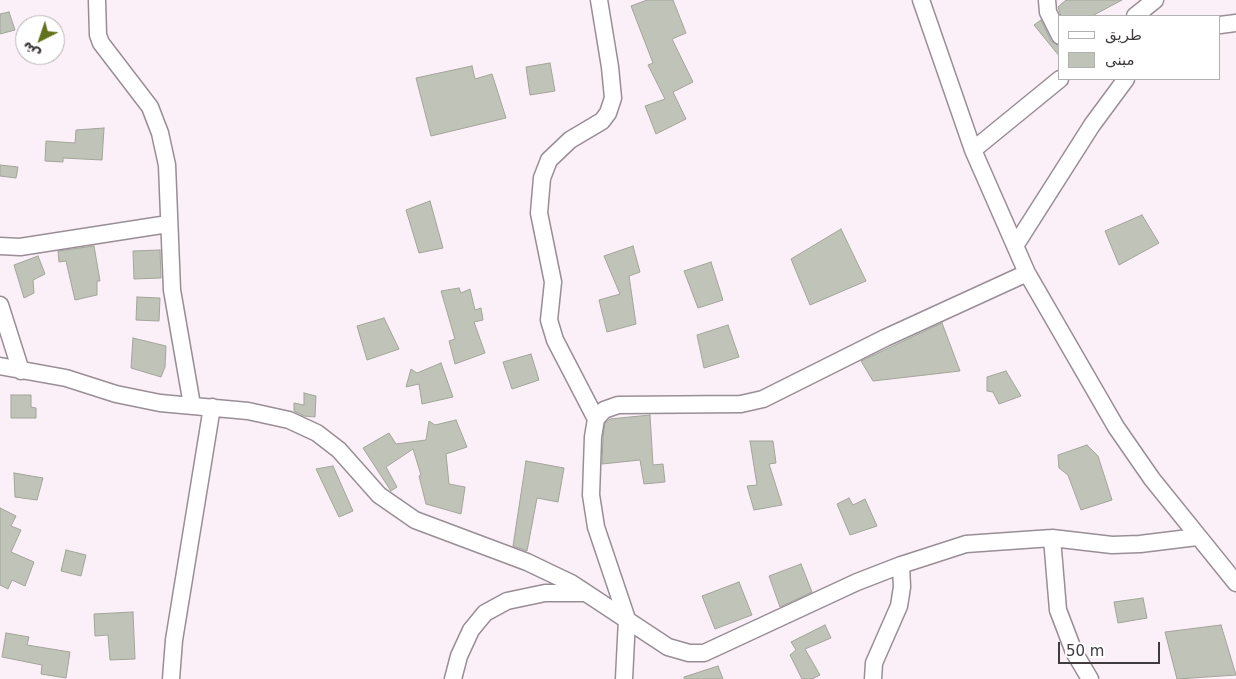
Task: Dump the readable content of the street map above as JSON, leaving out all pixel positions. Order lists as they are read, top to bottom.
{
  "legend": ["طريق", "مبنى"],
  "scale_bar": "50 m",
  "north": "bottom left"
}
